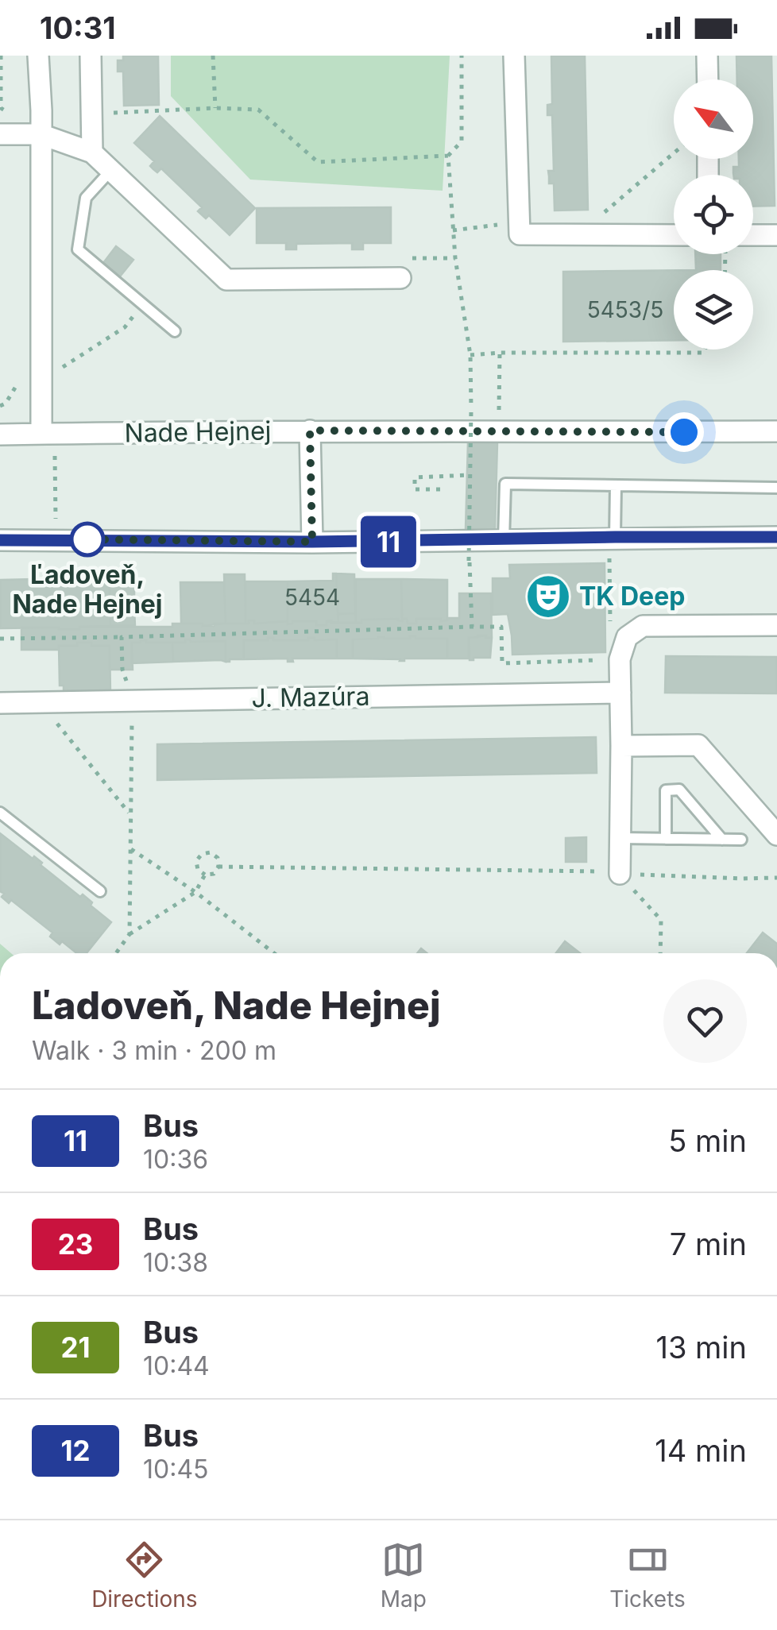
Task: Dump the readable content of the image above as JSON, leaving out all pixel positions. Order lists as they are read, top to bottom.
{
  "streets": {
    "street": ["Nade Hejnej", "J. Mazúra"]
  },
  "places": {
    "other": ["Ľadoveň, Nade Hejnej"],
    "theatre": ["TK Deep"]
  },
  "lines": ["bus line 11"],
  "house_numbers": ["5453/5", "5454"],
  "north": "top left",
  "page": {
    "status": "10:31",
    "on_map": "11",
    "heading": ["Ľadoveň, Nade Hejnej", "Walk · 3 min · 200 m"],
    "list": [
      {
        "mark": "11",
        "name": "Bus",
        "note": "10:36",
        "value": "5 min"
      },
      {
        "mark": "23",
        "name": "Bus",
        "note": "10:38",
        "value": "7 min"
      },
      {
        "mark": "21",
        "name": "Bus",
        "note": "10:44",
        "value": "13 min"
      },
      {
        "mark": "12",
        "name": "Bus",
        "note": "10:45",
        "value": "14 min"
      }
    ],
    "tabs": ["Directions", "Map", "Tickets"]
  }
}
